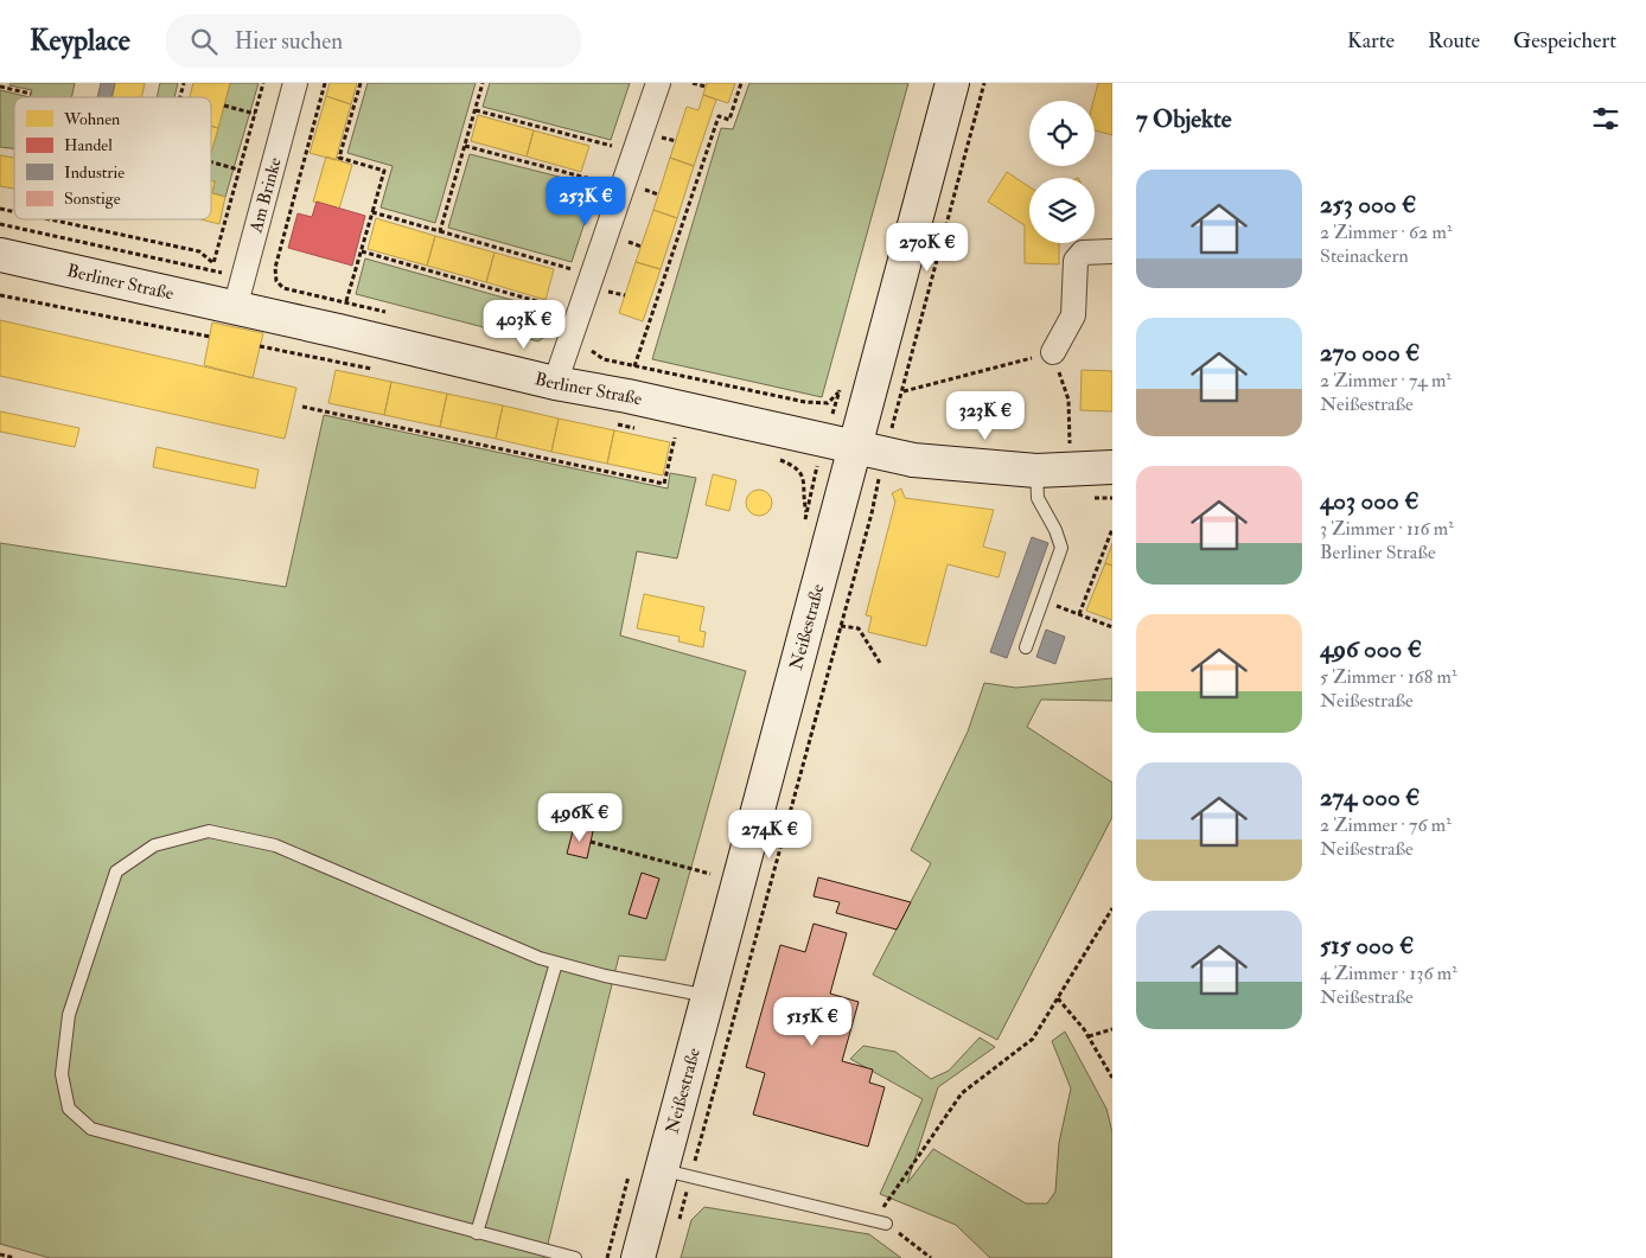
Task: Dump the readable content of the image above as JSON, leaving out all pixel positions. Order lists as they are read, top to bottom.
{
  "streets": {
    "street": ["Am Brinke", "Berliner Straße", "Neißestraße"]
  },
  "crossings": [
    ["Am Brinke", "Berliner Straße"],
    ["Berliner Straße", "Neißestraße"]
  ],
  "legend": [
    "Wohnen",
    "Handel",
    "Industrie",
    "Sonstige"
  ],
  "page": {
    "header": "Keyplace",
    "search": "Hier suchen",
    "nav": ["Karte", "Route", "Gespeichert"],
    "heading": "7 Objekte",
    "list": [
      {
        "name": "253 000 €",
        "note": "2 Zimmer · 62 m² · Steinackern"
      },
      {
        "name": "270 000 €",
        "note": "2 Zimmer · 74 m² · Neißestraße"
      },
      {
        "name": "403 000 €",
        "note": "3 Zimmer · 116 m² · Berliner Straße"
      },
      {
        "name": "496 000 €",
        "note": "5 Zimmer · 168 m² · Neißestraße"
      },
      {
        "name": "274 000 €",
        "note": "2 Zimmer · 76 m² · Neißestraße"
      },
      {
        "name": "515 000 €",
        "note": "4 Zimmer · 136 m² · Neißestraße"
      }
    ],
    "price": [
      "253K €",
      "270K €",
      "403K €",
      "323K €",
      "496K €",
      "274K €",
      "515K €"
    ]
  }
}
